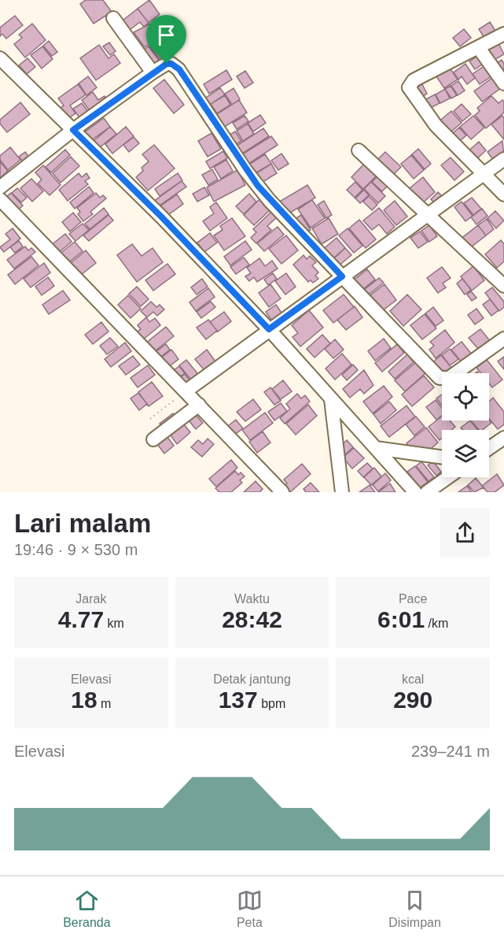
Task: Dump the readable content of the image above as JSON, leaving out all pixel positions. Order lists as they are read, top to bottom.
{
  "page": {
    "heading": ["Lari malam", "19:46 · 9 × 530 m"],
    "stats": [
      ["Jarak", "4.77 km"],
      ["Waktu", "28:42"],
      ["Pace", "6:01 /km"],
      ["Elevasi", "18 m"],
      ["Detak jantung", "137 bpm"],
      ["kcal", "290"]
    ],
    "chart": ["Elevasi", "239–241 m"],
    "tabs": ["Beranda", "Peta", "Disimpan"]
  }
}
